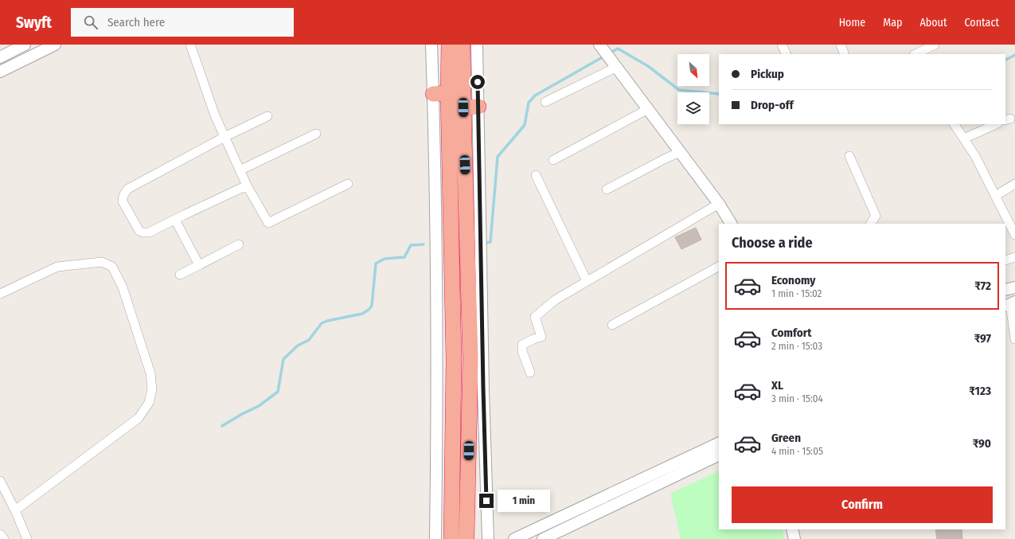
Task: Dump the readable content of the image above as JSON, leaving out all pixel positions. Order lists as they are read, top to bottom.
{
  "north": "bottom right",
  "page": {
    "header": "Swyft",
    "search": "Search here",
    "nav": [
      "Home",
      "Map",
      "About",
      "Contact"
    ],
    "banner": ["Pickup", "Drop-off"],
    "heading": "Choose a ride",
    "list": [
      {
        "name": "Economy",
        "note": "1 min · 15:02",
        "value": "₹72"
      },
      {
        "name": "Comfort",
        "note": "2 min · 15:03",
        "value": "₹97"
      },
      {
        "name": "XL",
        "note": "3 min · 15:04",
        "value": "₹123"
      },
      {
        "name": "Green",
        "note": "4 min · 15:05",
        "value": "₹90"
      }
    ],
    "buttons": "Confirm",
    "bubble": "1 min"
  }
}
